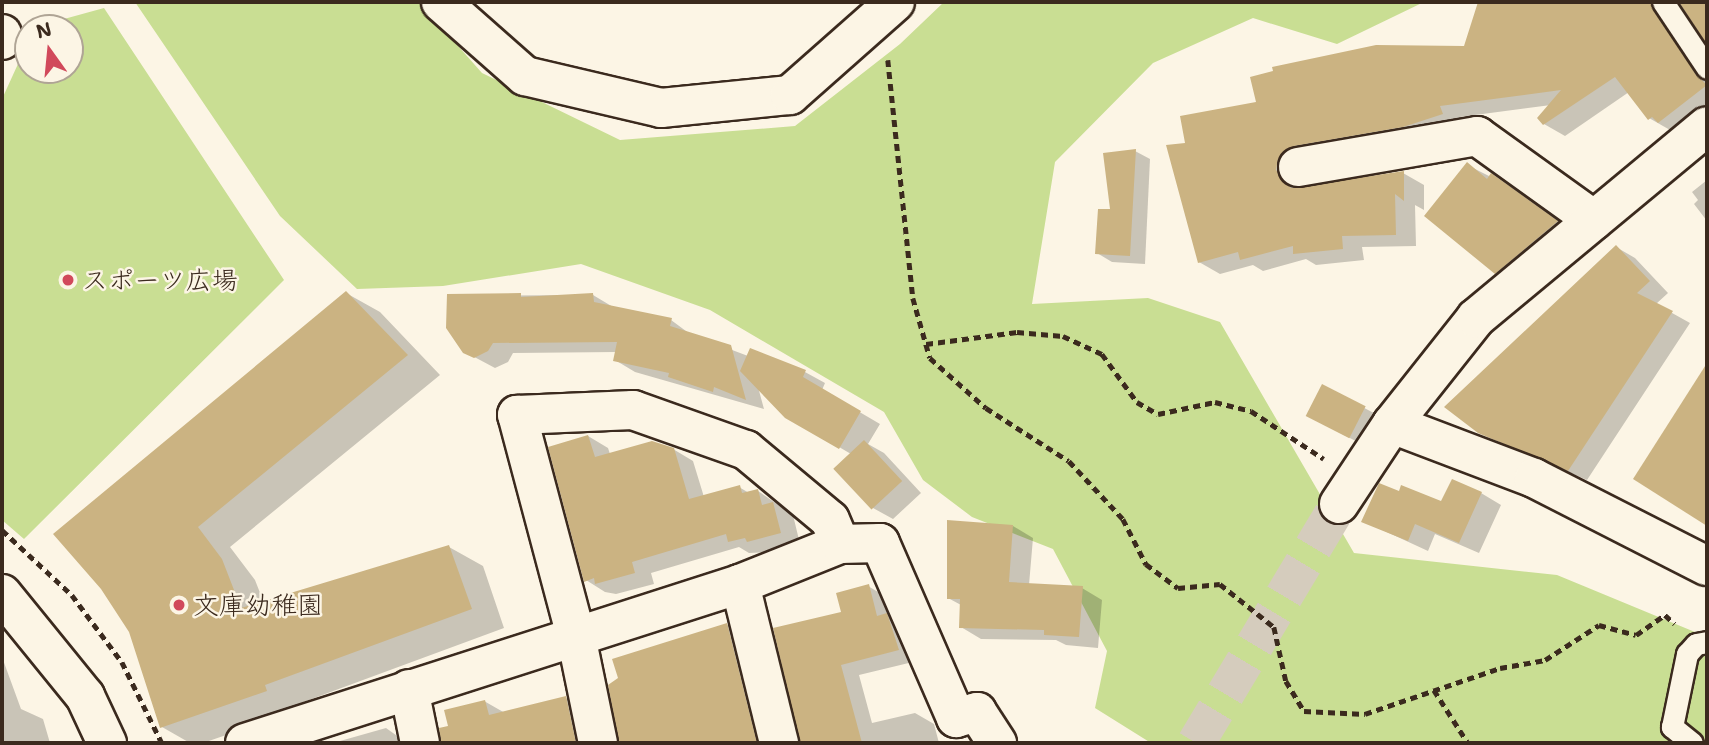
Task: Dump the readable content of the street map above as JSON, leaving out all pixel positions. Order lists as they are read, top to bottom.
{
  "places": ["スポーツ広場", "文庫幼稚園"],
  "north": "top"
}
